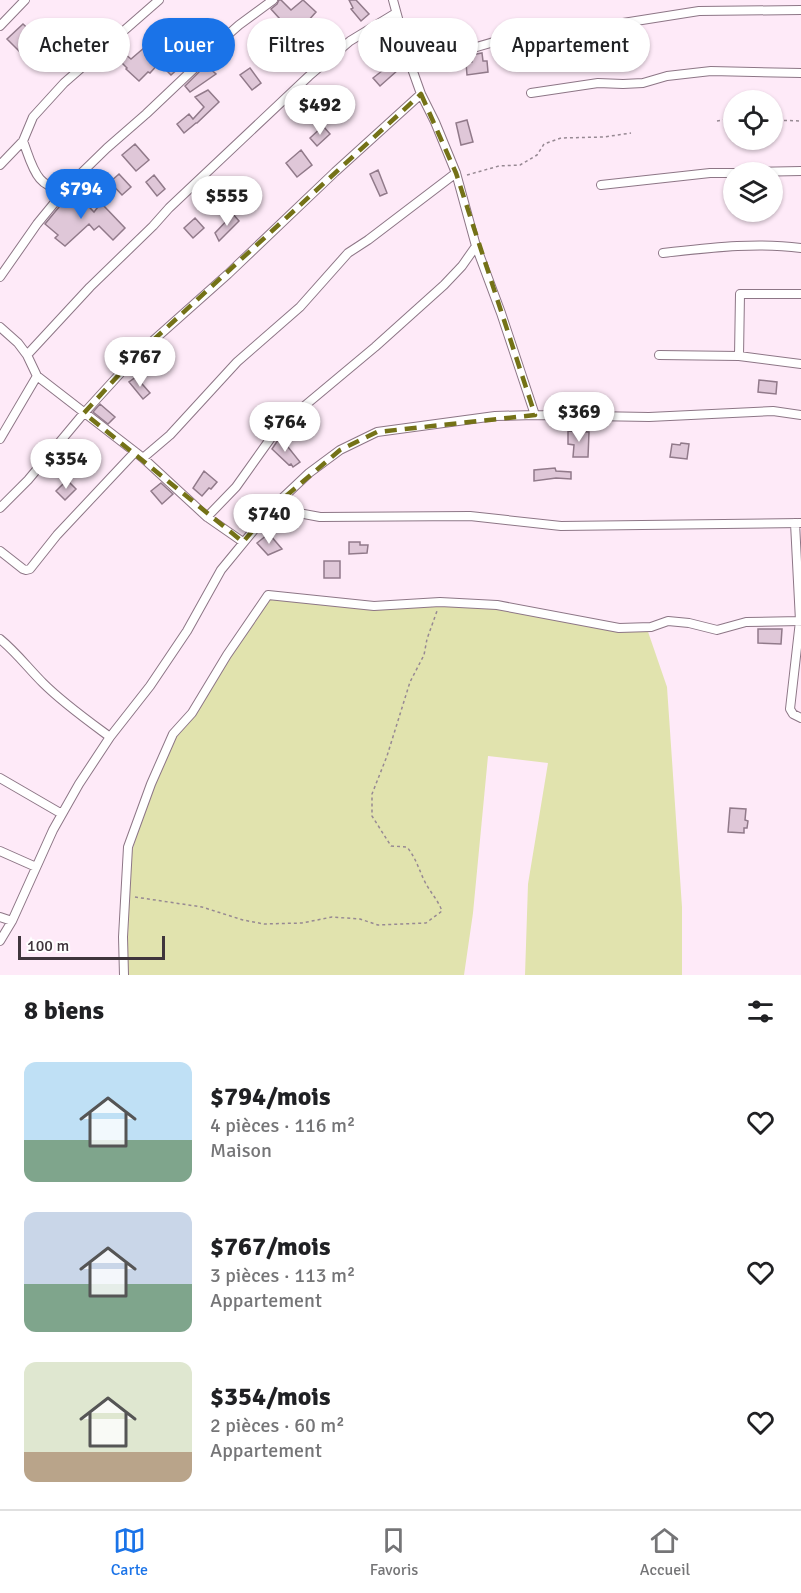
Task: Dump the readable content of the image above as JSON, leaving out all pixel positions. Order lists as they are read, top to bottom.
{
  "scale_bar": "100 m",
  "page": {
    "chip": [
      "Acheter",
      "Louer",
      "Filtres",
      "Nouveau",
      "Appartement"
    ],
    "price": [
      "$492",
      "$794",
      "$555",
      "$767",
      "$369",
      "$764",
      "$354",
      "$740"
    ],
    "scale": "100 m",
    "heading": "8 biens",
    "list": [
      {
        "name": "$794/mois",
        "note": "4 pièces · 116 m² · Maison"
      },
      {
        "name": "$767/mois",
        "note": "3 pièces · 113 m² · Appartement"
      },
      {
        "name": "$354/mois",
        "note": "2 pièces · 60 m² · Appartement"
      }
    ],
    "tabs": ["Carte", "Favoris", "Accueil"]
  }
}
